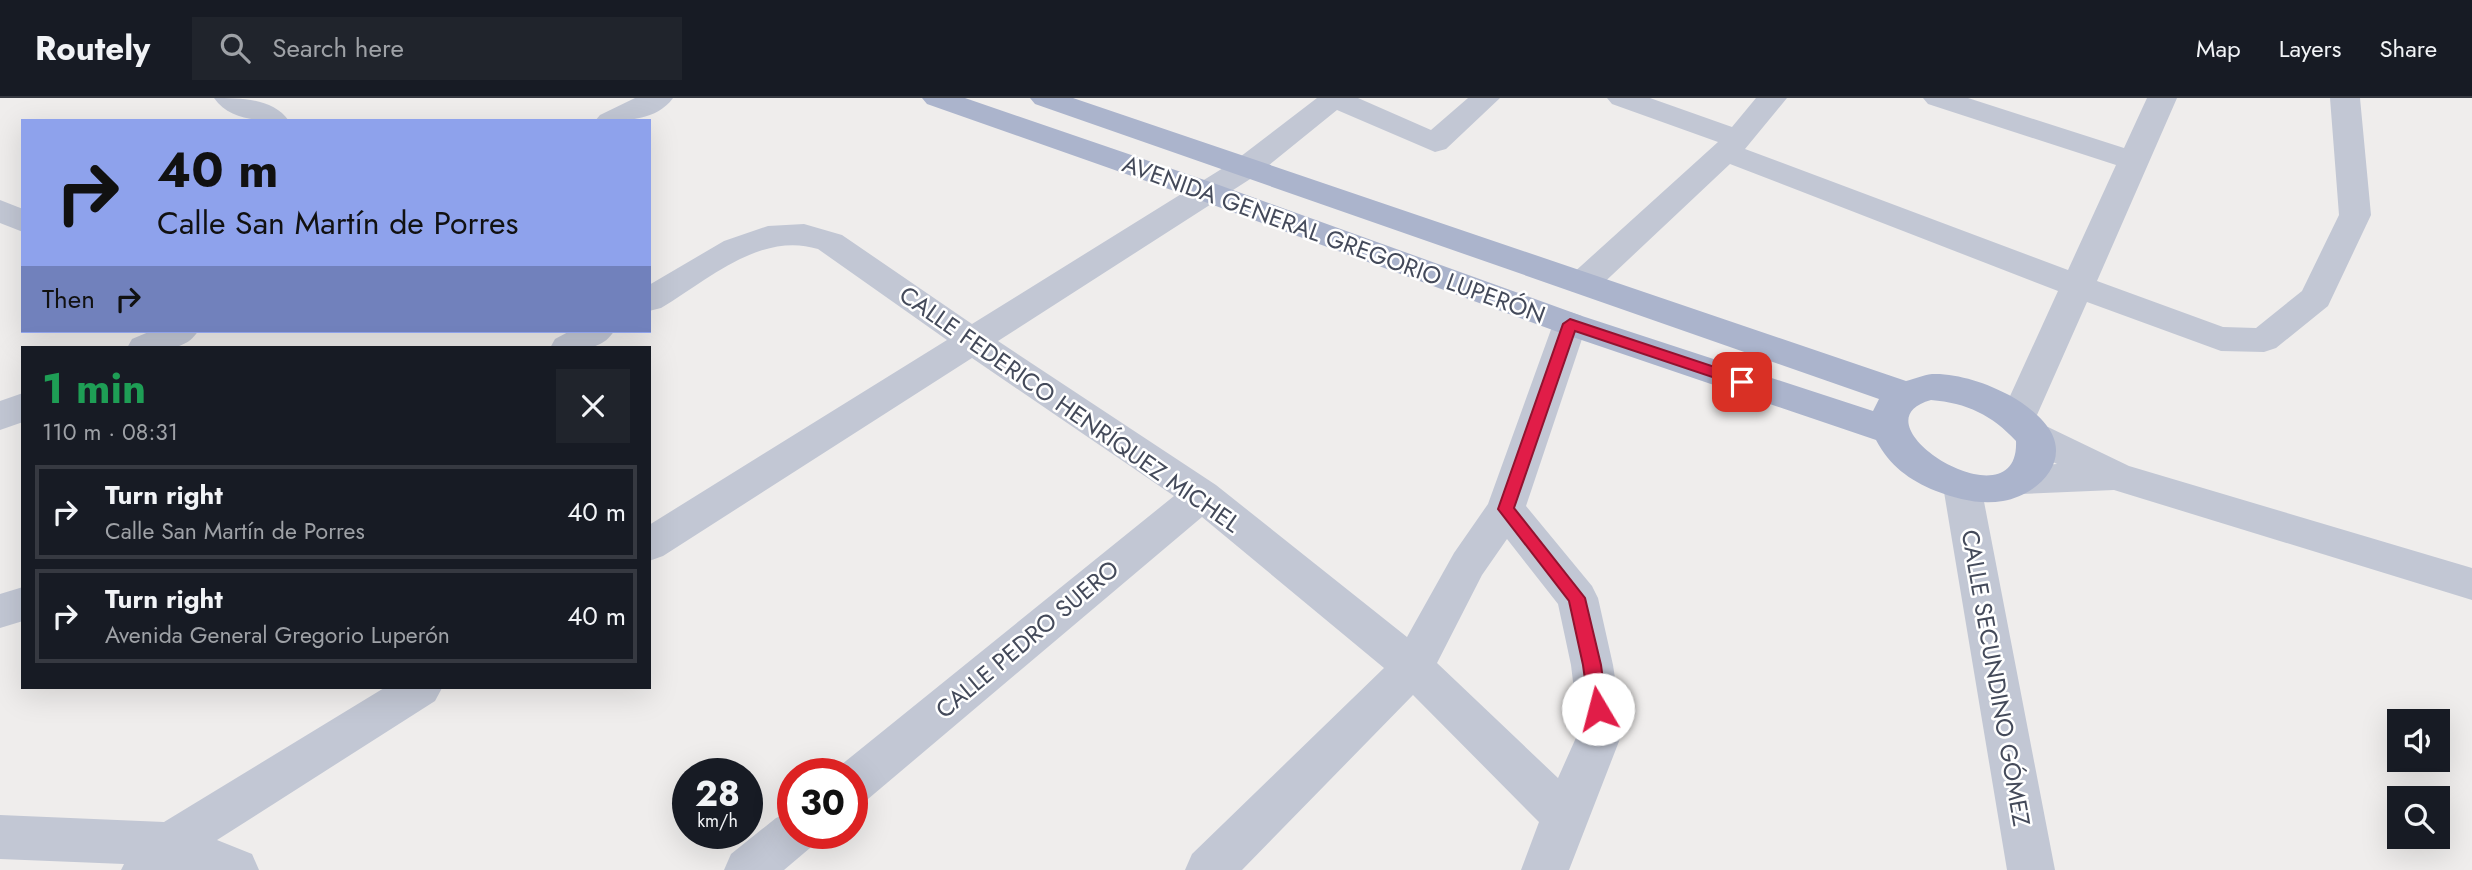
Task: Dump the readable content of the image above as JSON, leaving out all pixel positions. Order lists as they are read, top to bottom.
{
  "streets": {
    "main road": ["AVENIDA GENERAL GREGORIO LUPERÓN"],
    "street": ["CALLE FEDERICO HENRÍQUEZ MICHEL", "CALLE PEDRO SUERO", "CALLE SECUNDINO GÓMEZ"]
  },
  "crossings": [
    ["AVENIDA GENERAL GREGORIO LUPERÓN", "CALLE SECUNDINO GÓMEZ"],
    ["CALLE FEDERICO HENRÍQUEZ MICHEL", "CALLE PEDRO SUERO"]
  ],
  "page": {
    "header": "Routely",
    "search": "Search here",
    "nav": ["Map", "Layers", "Share"],
    "turn": ["40 m", "Calle San Martín de Porres"],
    "then": "Then",
    "heading": ["1 min", "110 m · 08:31"],
    "list": [
      {
        "name": "Turn right",
        "note": "Calle San Martín de Porres",
        "value": "40 m"
      },
      {
        "name": "Turn right",
        "note": "Avenida General Gregorio Luperón",
        "value": "40 m"
      }
    ],
    "speed": "28 km/h",
    "limit": "30"
  }
}
